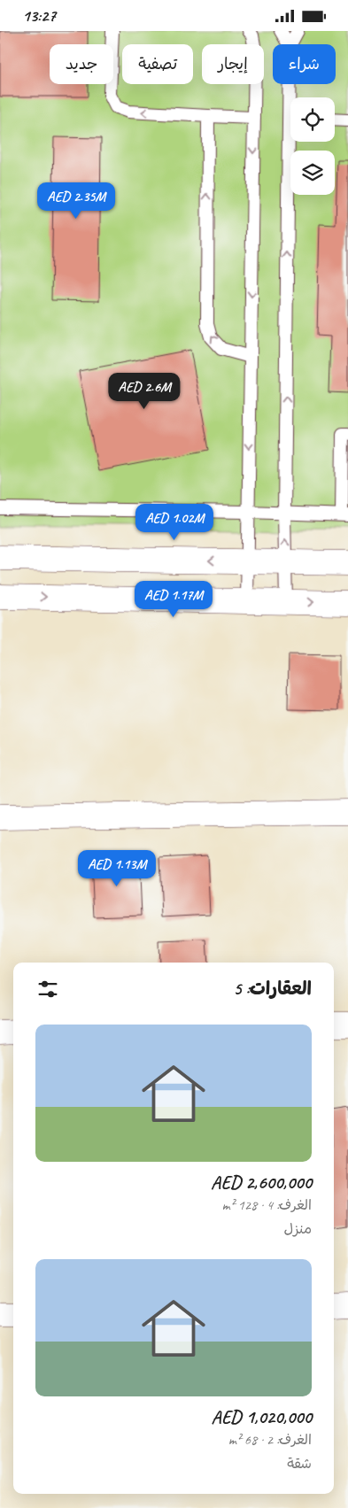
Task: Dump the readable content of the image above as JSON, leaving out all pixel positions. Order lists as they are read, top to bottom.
{
  "page": {
    "status": "13:27",
    "chip": [
      "شراء",
      "إيجار",
      "تصفية",
      "جديد"
    ],
    "price": [
      "AED 2.35M",
      "AED 2.6M",
      "AED 1.02M",
      "AED 1.17M",
      "AED 1.13M"
    ],
    "heading": "العقارات: 5",
    "list": [
      {
        "name": "AED 2,600,000",
        "note": "الغرف: 4 · 128 m² · منزل"
      },
      {
        "name": "AED 1,020,000",
        "note": "الغرف: 2 · 68 m² · شقة"
      }
    ]
  }
}
